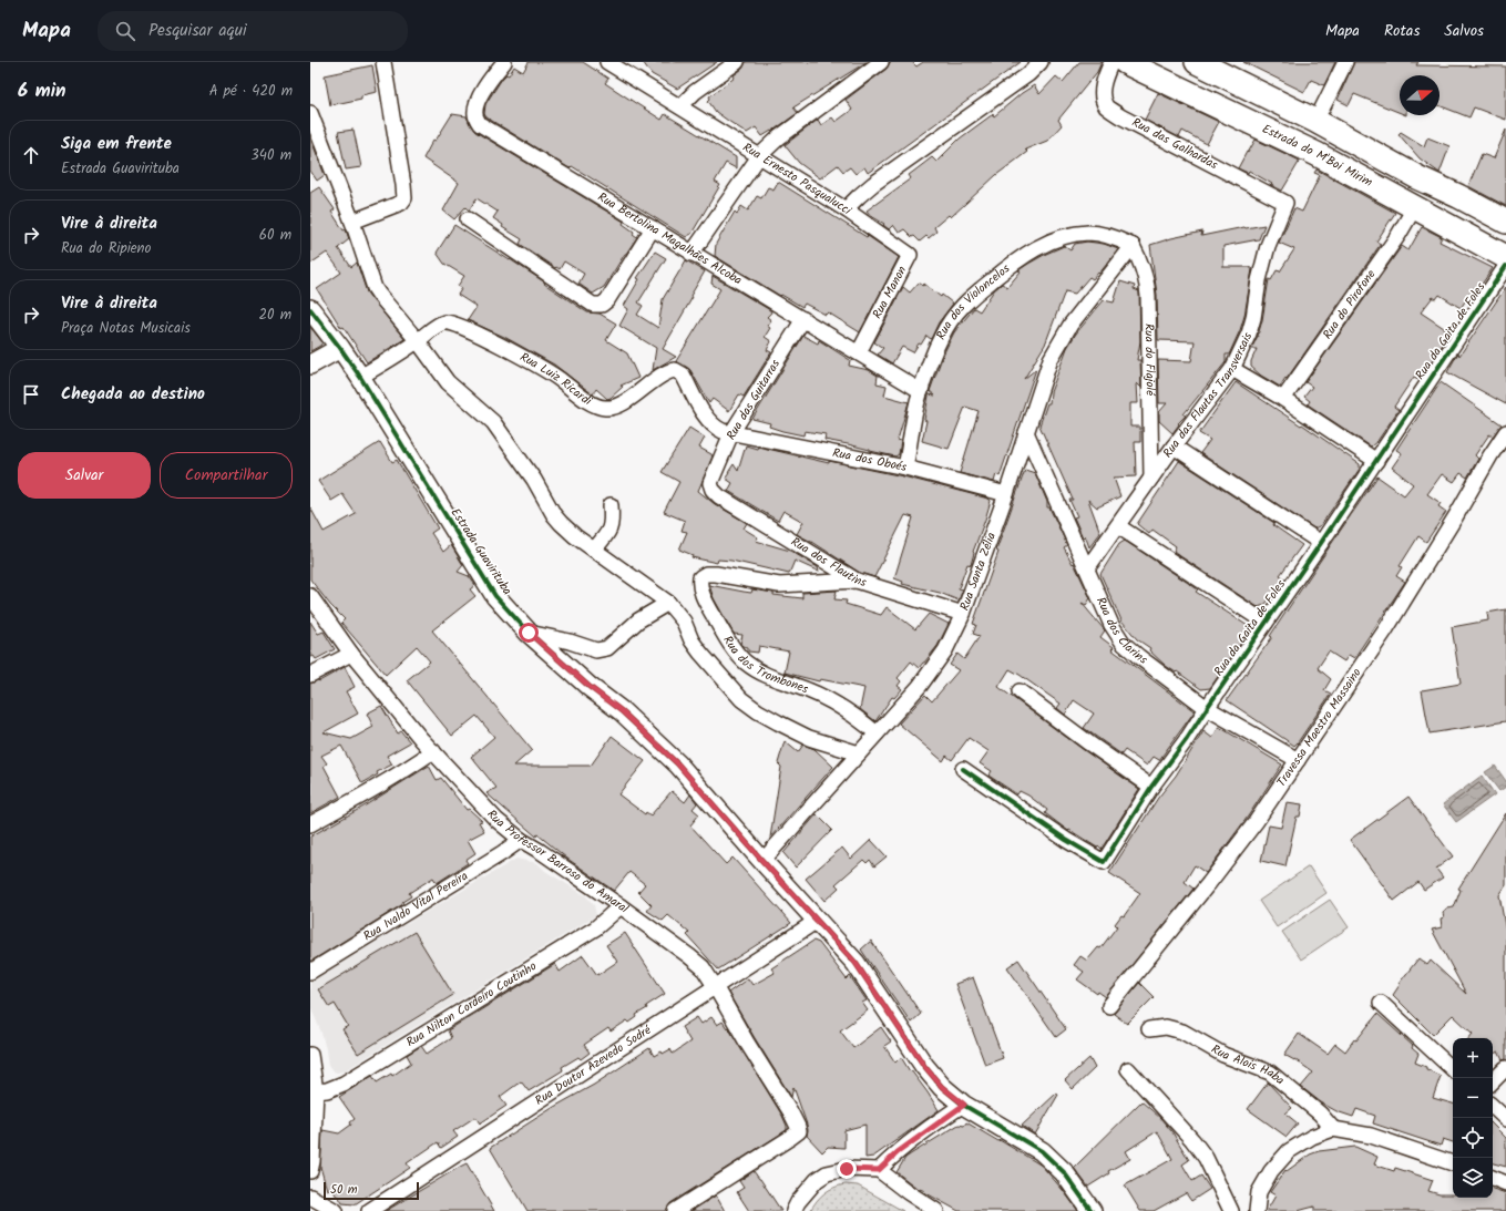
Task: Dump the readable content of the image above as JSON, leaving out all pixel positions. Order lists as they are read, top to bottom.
{
  "streets": {
    "main road": ["Estrada do M'Boi Mirim"],
    "street": [
      "Rua das Galhardas",
      "Rua Ernesto Pasqualucci",
      "Rua Bertolina Magalhães Alcoba",
      "Rua Manon",
      "Rua dos Violoncelos",
      "Rua do Pirofone",
      "Rua da Gaita de Foles",
      "Rua do Flajolé",
      "Rua Luiz Ricardi",
      "Rua das Flautas Transversais",
      "Rua das Guitarras",
      "Rua dos Oboés",
      "Estrada Guavirituba",
      "Rua dos Flautins",
      "Rua Santa Zélia",
      "Rua dos Clarins",
      "Rua dos Trombones",
      "Travessa Maestro Massaino",
      "Rua Professor Barroso do Amaral",
      "Rua Ivaldo Vital Pereira",
      "Rua Nilton Cordeiro Coutinho",
      "Rua Doutor Azevedo Sodré",
      "Rua Alois Haba"
    ]
  },
  "crossings": [
    ["Rua das Galhardas", "Rua das Flautas Transversais"],
    ["Estrada do M'Boi Mirim", "Rua do Pirofone"],
    ["Rua Ernesto Pasqualucci", "Rua Manon"],
    ["Rua Bertolina Magalhães Alcoba", "Rua Manon"],
    ["Rua Bertolina Magalhães Alcoba", "Rua dos Violoncelos"],
    ["Rua Bertolina Magalhães Alcoba", "Rua das Guitarras"],
    ["Rua dos Violoncelos", "Rua do Flajolé"],
    ["Rua dos Violoncelos", "Rua dos Oboés"],
    ["Rua dos Violoncelos", "Rua Santa Zélia"],
    ["Rua da Gaita de Foles", "Rua dos Clarins"],
    ["Rua do Flajolé", "Rua das Flautas Transversais"],
    ["Rua do Flajolé", "Rua Santa Zélia"],
    ["Rua Luiz Ricardi", "Rua das Guitarras"],
    ["Rua Luiz Ricardi", "Rua dos Oboés"],
    ["Rua Luiz Ricardi", "Estrada Guavirituba"],
    ["Rua das Flautas Transversais", "Rua dos Clarins"],
    ["Rua das Guitarras", "Rua dos Oboés"],
    ["Rua das Guitarras", "Rua dos Flautins"],
    ["Rua dos Oboés", "Rua Santa Zélia"],
    ["Estrada Guavirituba", "Rua Santa Zélia"],
    ["Estrada Guavirituba", "Rua Doutor Azevedo Sodré"],
    ["Rua dos Flautins", "Rua Santa Zélia"],
    ["Rua dos Flautins", "Rua dos Trombones"],
    ["Rua Santa Zélia", "Rua dos Clarins"],
    ["Rua Santa Zélia", "Rua dos Trombones"],
    ["Rua dos Clarins", "Travessa Maestro Massaino"],
    ["Rua Professor Barroso do Amaral", "Rua Ivaldo Vital Pereira"],
    ["Rua Professor Barroso do Amaral", "Rua Nilton Cordeiro Coutinho"],
    ["Rua Professor Barroso do Amaral", "Rua Doutor Azevedo Sodré"]
  ],
  "scale_bar": "50 m",
  "north": "right",
  "page": {
    "header": "Mapa",
    "search": "Pesquisar aqui",
    "nav": ["Mapa", "Rotas", "Salvos"],
    "heading": ["6 min", "A pé · 420 m"],
    "list": [
      ["Siga em frente", "Estrada Guavirituba", "340 m"],
      ["Vire à direita", "Rua do Ripieno", "60 m"],
      ["Vire à direita", "Praça Notas Musicais", "20 m"],
      "Chegada ao destino"
    ],
    "buttons": ["Salvar", "Compartilhar"],
    "map_buttons": ["+", "−"],
    "scale": "50 m"
  }
}
